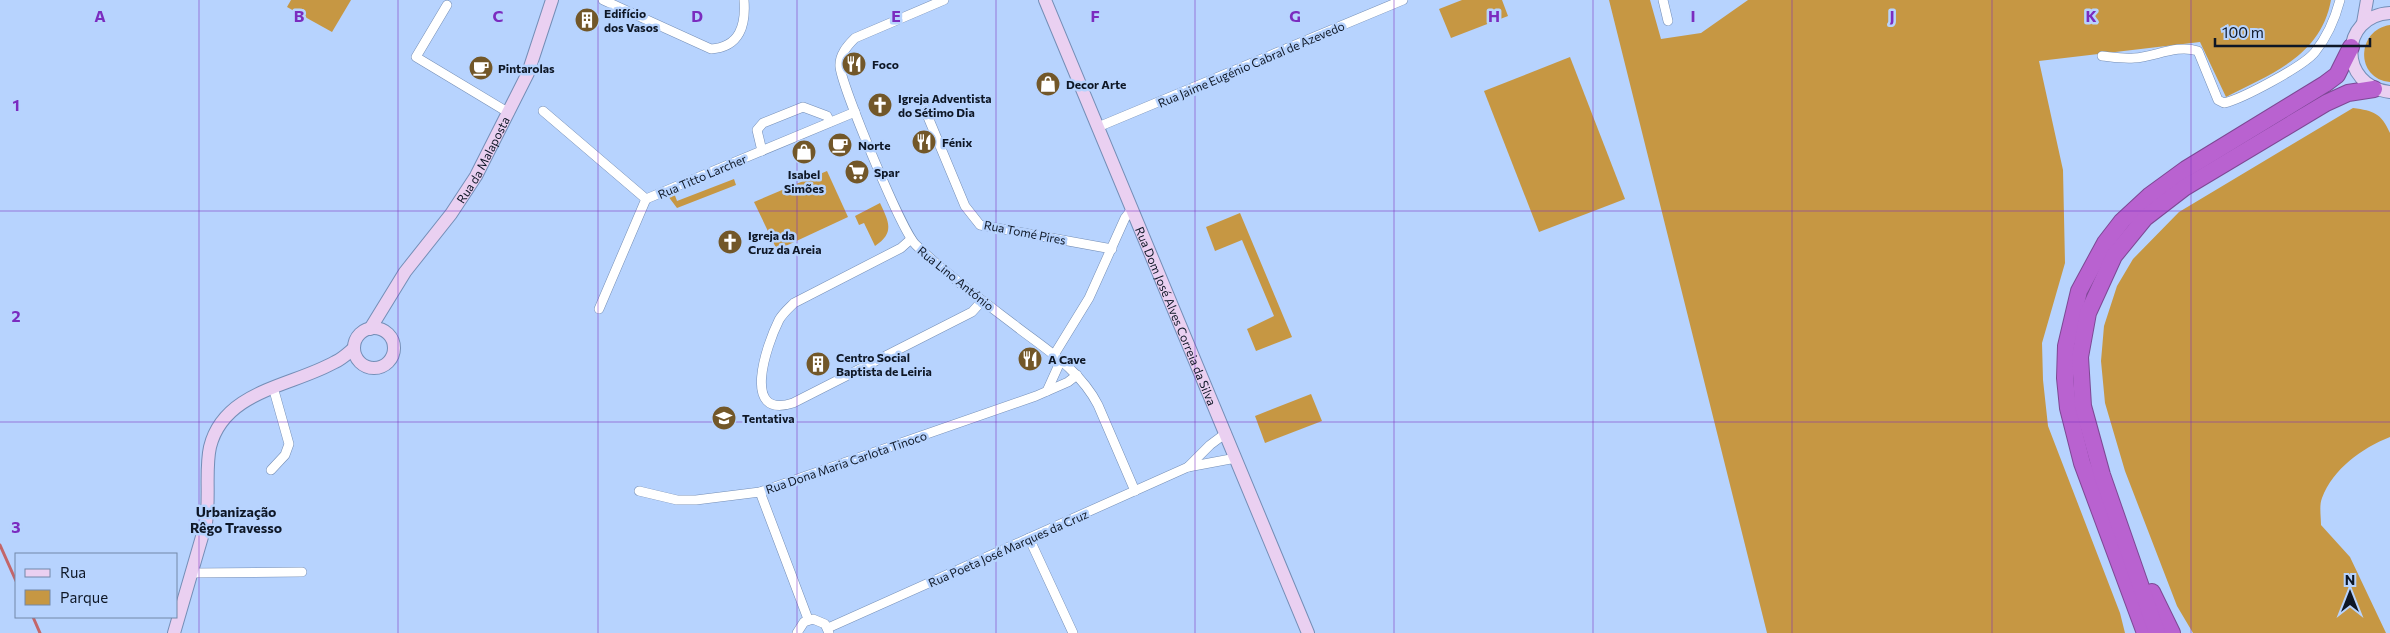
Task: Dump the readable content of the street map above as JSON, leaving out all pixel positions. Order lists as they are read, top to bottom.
{
  "streets": {
    "street": [
      "Rua Jaime Eugénio Cabral de Azevedo",
      "Rua da Malaposta",
      "Rua Titto Larcher",
      "Rua Tomé Pires",
      "Rua Lino António",
      "Rua Dom José Alves Correia da Silva",
      "Rua Dona Maria Carlota Tinoco",
      "Rua Poeta José Marques da Cruz"
    ]
  },
  "crossings": [
    ["Rua Jaime Eugénio Cabral de Azevedo", "Rua Dom José Alves Correia da Silva"],
    ["Rua Titto Larcher", "Rua Lino António"],
    ["Rua Lino António", "Rua Dona Maria Carlota Tinoco"],
    ["Rua Lino António", "Rua Poeta José Marques da Cruz"],
    ["Rua Dom José Alves Correia da Silva", "Rua Poeta José Marques da Cruz"]
  ],
  "districts": ["Urbanização Rêgo Travesso"],
  "places": {
    "building": ["Edifício dos Vasos", "Centro Social Baptista de Leiria"],
    "restaurant": ["Foco", "Fénix", "A Cave"],
    "cafe": ["Pintarolas", "Norte"],
    "shop": ["Decor Arte", "Isabel Simões"],
    "church": ["Igreja Adventista do Sétimo Dia", "Igreja da Cruz da Areia"],
    "supermarket": ["Spar"],
    "school or university": ["Tentativa"]
  },
  "legend": ["Rua", "Parque"],
  "scale_bar": "100 m",
  "north": "top",
  "grid": {
    "columns": [
      "A",
      "B",
      "C",
      "D",
      "E",
      "F",
      "G",
      "H",
      "I",
      "J",
      "K"
    ],
    "rows": ["1", "2", "3"]
  }
}
